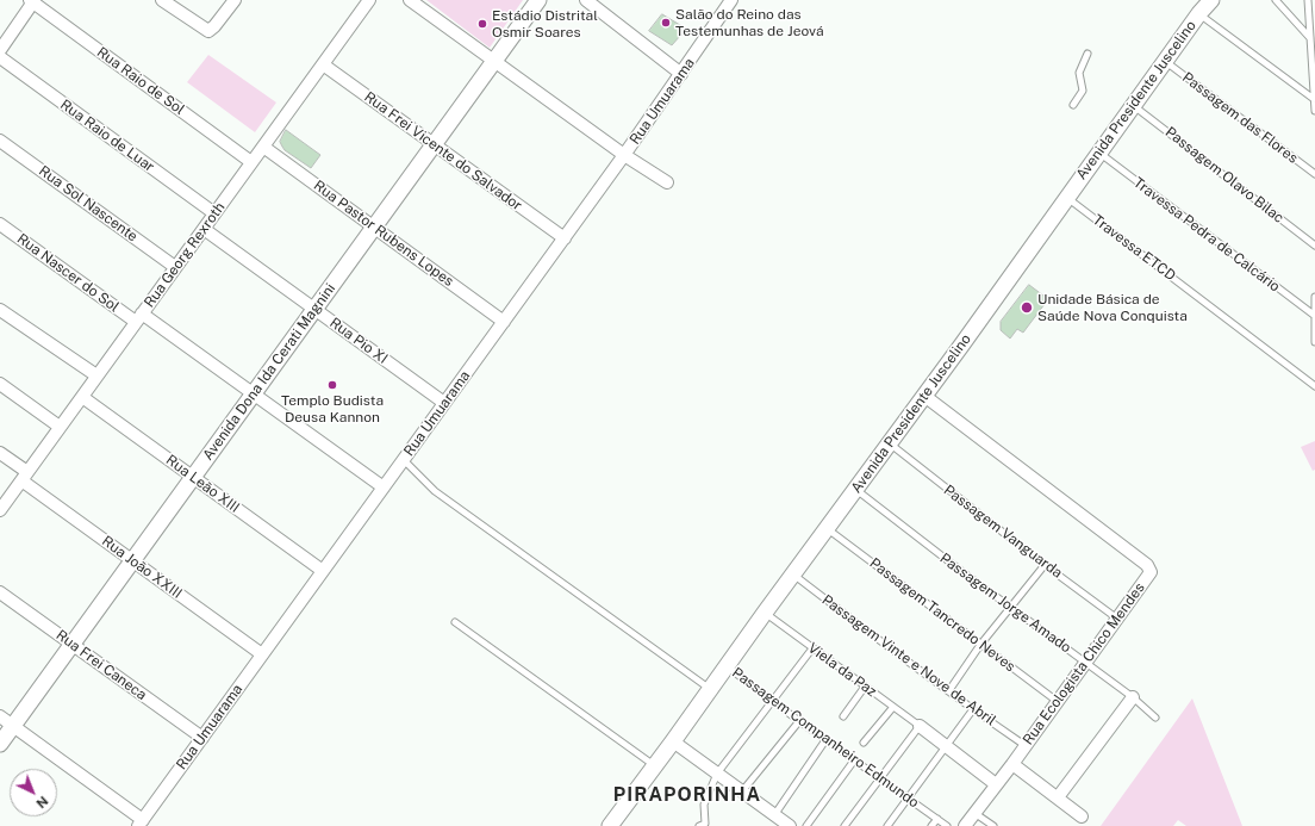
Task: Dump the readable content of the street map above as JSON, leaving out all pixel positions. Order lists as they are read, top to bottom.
{
  "streets": {
    "street": [
      "Rua Raio de Sol",
      "Avenida Presidente Juscelino",
      "Rua Umuarama",
      "Rua Raio de Luar",
      "Rua Frei Vicente do Salvador",
      "Rua Sol Nascente",
      "Rua Pastor Rubens Lopes",
      "Rua Georg Rexroth",
      "Rua Nascer do Sol",
      "Rua Pio XI",
      "Avenida Dona Ida Cerati Magnini",
      "Rua Leão XIII",
      "Rua João XXIII",
      "Rua Ecologista Chico Mendes",
      "Rua Frei Caneca"
    ],
    "lane": [
      "Passagem das Flores",
      "Passagem Olavo Bilac",
      "Travessa Pedra de Calcário",
      "Travessa ETCD",
      "Passagem Vanguarda",
      "Passagem Jorge Amado",
      "Passagem Tancredo Neves",
      "Passagem Vinte e Nove de Abril",
      "Viela da Paz",
      "Passagem Companheiro Edmundo"
    ]
  },
  "crossings": [
    ["Rua Raio de Sol", "Rua Georg Rexroth"],
    ["Avenida Presidente Juscelino", "Passagem das Flores"],
    ["Avenida Presidente Juscelino", "Passagem Olavo Bilac"],
    ["Avenida Presidente Juscelino", "Travessa Pedra de Calcário"],
    ["Avenida Presidente Juscelino", "Travessa ETCD"],
    ["Avenida Presidente Juscelino", "Passagem Vanguarda"],
    ["Avenida Presidente Juscelino", "Passagem Jorge Amado"],
    ["Avenida Presidente Juscelino", "Passagem Tancredo Neves"],
    ["Avenida Presidente Juscelino", "Passagem Vinte e Nove de Abril"],
    ["Avenida Presidente Juscelino", "Rua Ecologista Chico Mendes"],
    ["Avenida Presidente Juscelino", "Viela da Paz"],
    ["Avenida Presidente Juscelino", "Passagem Companheiro Edmundo"],
    ["Rua Umuarama", "Rua Frei Vicente do Salvador"],
    ["Rua Umuarama", "Rua Pastor Rubens Lopes"],
    ["Rua Umuarama", "Rua Nascer do Sol"],
    ["Rua Umuarama", "Rua Pio XI"],
    ["Rua Umuarama", "Rua Leão XIII"],
    ["Rua Umuarama", "Rua João XXIII"],
    ["Rua Umuarama", "Rua Frei Caneca"],
    ["Rua Raio de Luar", "Rua Georg Rexroth"],
    ["Rua Frei Vicente do Salvador", "Rua Georg Rexroth"],
    ["Rua Frei Vicente do Salvador", "Avenida Dona Ida Cerati Magnini"],
    ["Rua Sol Nascente", "Rua Georg Rexroth"],
    ["Rua Pastor Rubens Lopes", "Rua Georg Rexroth"],
    ["Rua Pastor Rubens Lopes", "Avenida Dona Ida Cerati Magnini"],
    ["Rua Georg Rexroth", "Rua Nascer do Sol"],
    ["Rua Georg Rexroth", "Rua Pio XI"],
    ["Rua Georg Rexroth", "Rua Leão XIII"],
    ["Rua Georg Rexroth", "Rua João XXIII"],
    ["Rua Nascer do Sol", "Avenida Dona Ida Cerati Magnini"],
    ["Rua Pio XI", "Avenida Dona Ida Cerati Magnini"],
    ["Avenida Dona Ida Cerati Magnini", "Rua Leão XIII"],
    ["Avenida Dona Ida Cerati Magnini", "Rua João XXIII"],
    ["Avenida Dona Ida Cerati Magnini", "Rua Frei Caneca"],
    ["Passagem Vanguarda", "Rua Ecologista Chico Mendes"],
    ["Passagem Jorge Amado", "Rua Ecologista Chico Mendes"],
    ["Passagem Tancredo Neves", "Rua Ecologista Chico Mendes"],
    ["Passagem Vinte e Nove de Abril", "Rua Ecologista Chico Mendes"]
  ],
  "districts": ["PIRAPORINHA"],
  "places": [
    "Salão do Reino das Testemunhas de Jeová",
    "Estádio Distrital Osmir Soares",
    "Unidade Básica de Saúde Nova Conquista",
    "Templo Budista Deusa Kannon"
  ],
  "north": "bottom right"
}
